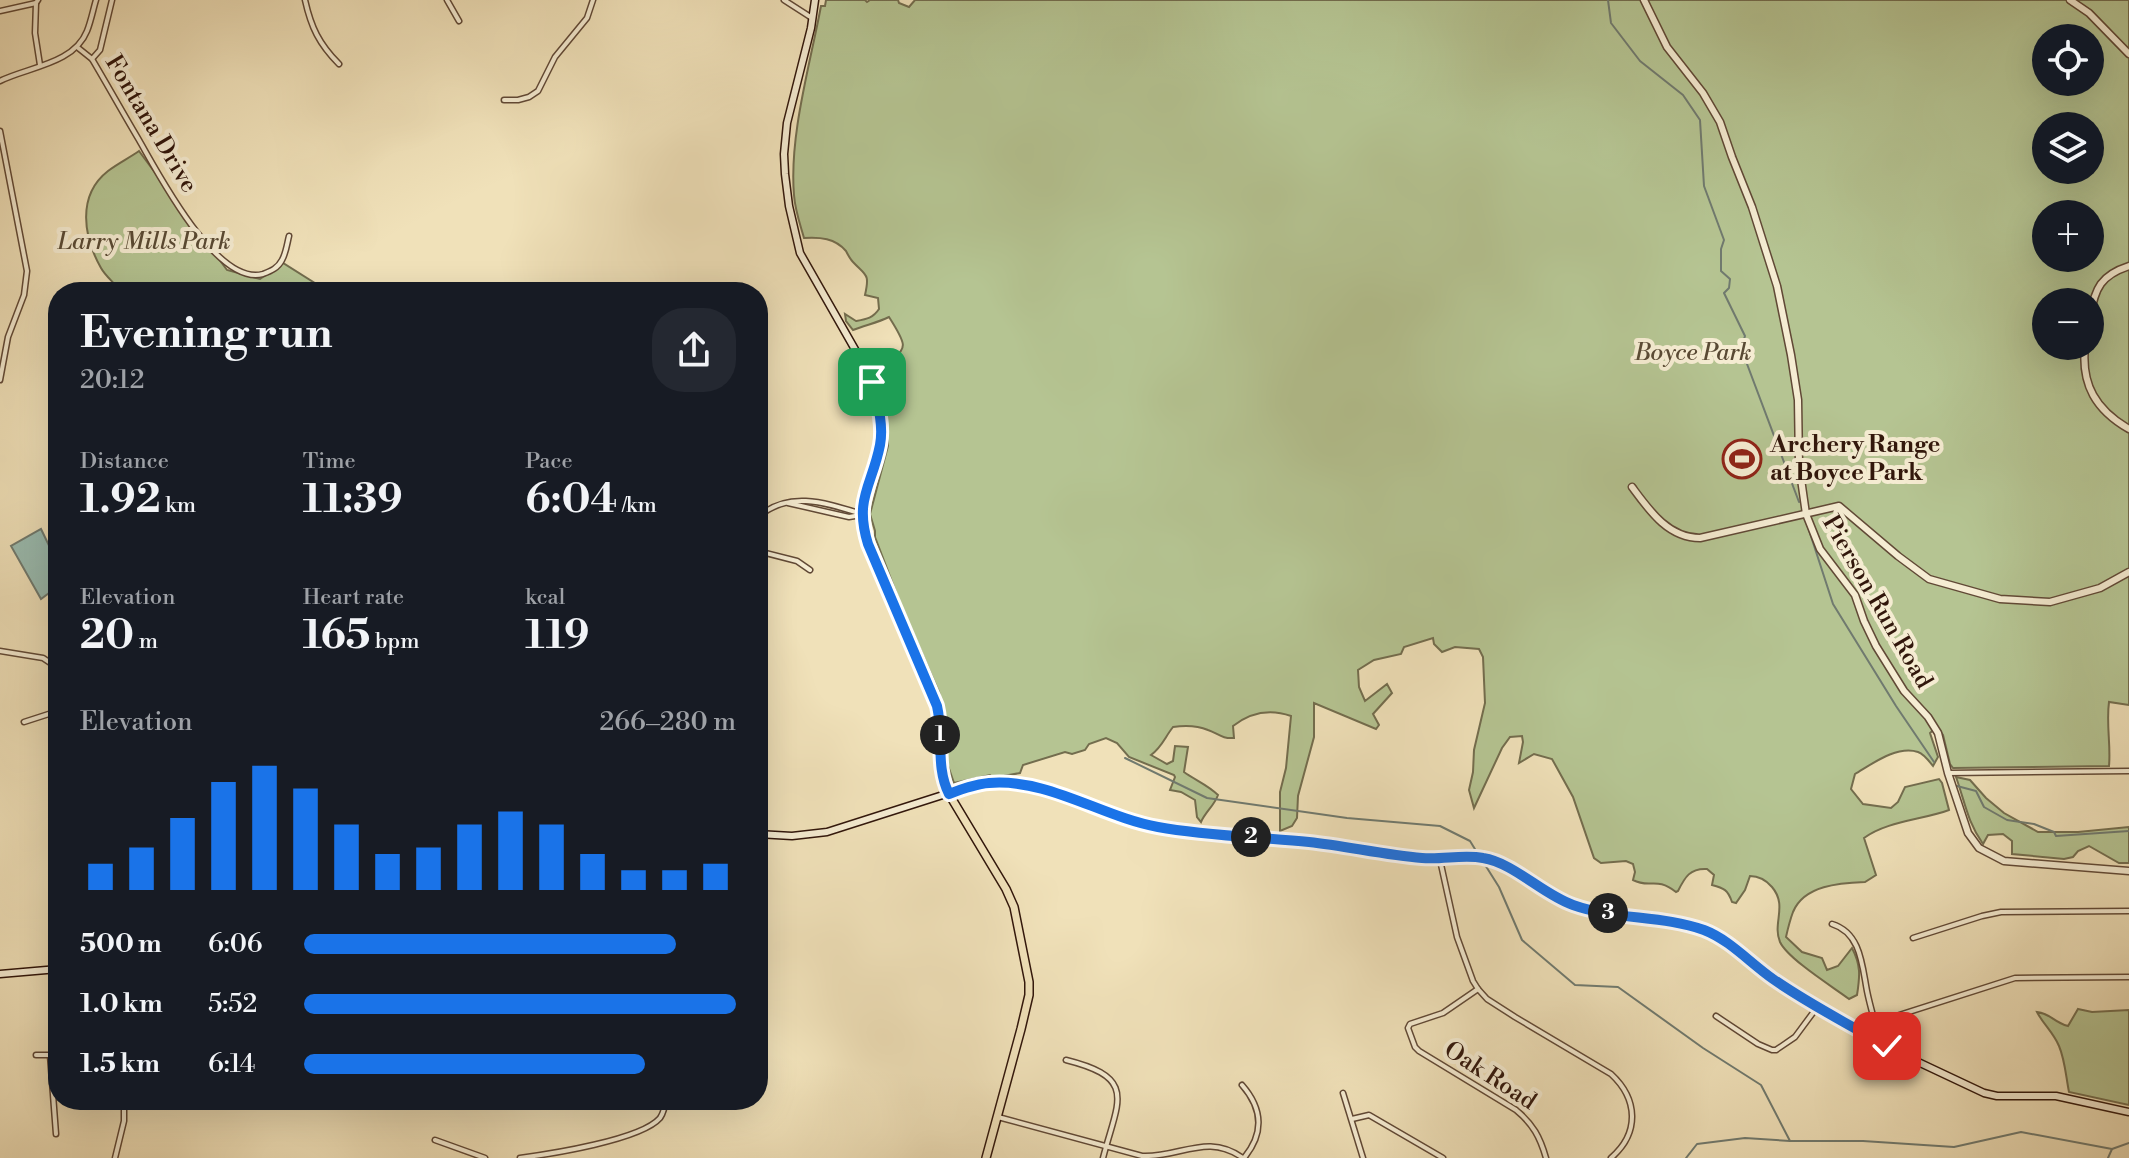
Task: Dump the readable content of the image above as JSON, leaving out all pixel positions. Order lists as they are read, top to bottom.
{
  "streets": {
    "main road": ["Pierson Run Road"],
    "street": ["Fontana Drive", "Oak Road"]
  },
  "parks": ["Larry Mills Park", "Boyce Park"],
  "places": {
    "sports": ["Archery Range at Boyce Park"]
  },
  "page": {
    "map_buttons": ["+", "−"],
    "heading": ["Evening run", "20:12"],
    "stats": [
      ["Distance", "1.92 km"],
      ["Time", "11:39"],
      ["Pace", "6:04 /km"],
      ["Elevation", "20 m"],
      ["Heart rate", "165 bpm"],
      ["kcal", "119"]
    ],
    "chart": ["Elevation", "266–280 m"],
    "pins": ["1", "2", "3"],
    "list": [
      {
        "name": "500 m",
        "note": "6:06"
      },
      {
        "name": "1.0 km",
        "note": "5:52"
      },
      {
        "name": "1.5 km",
        "note": "6:14"
      }
    ]
  }
}
